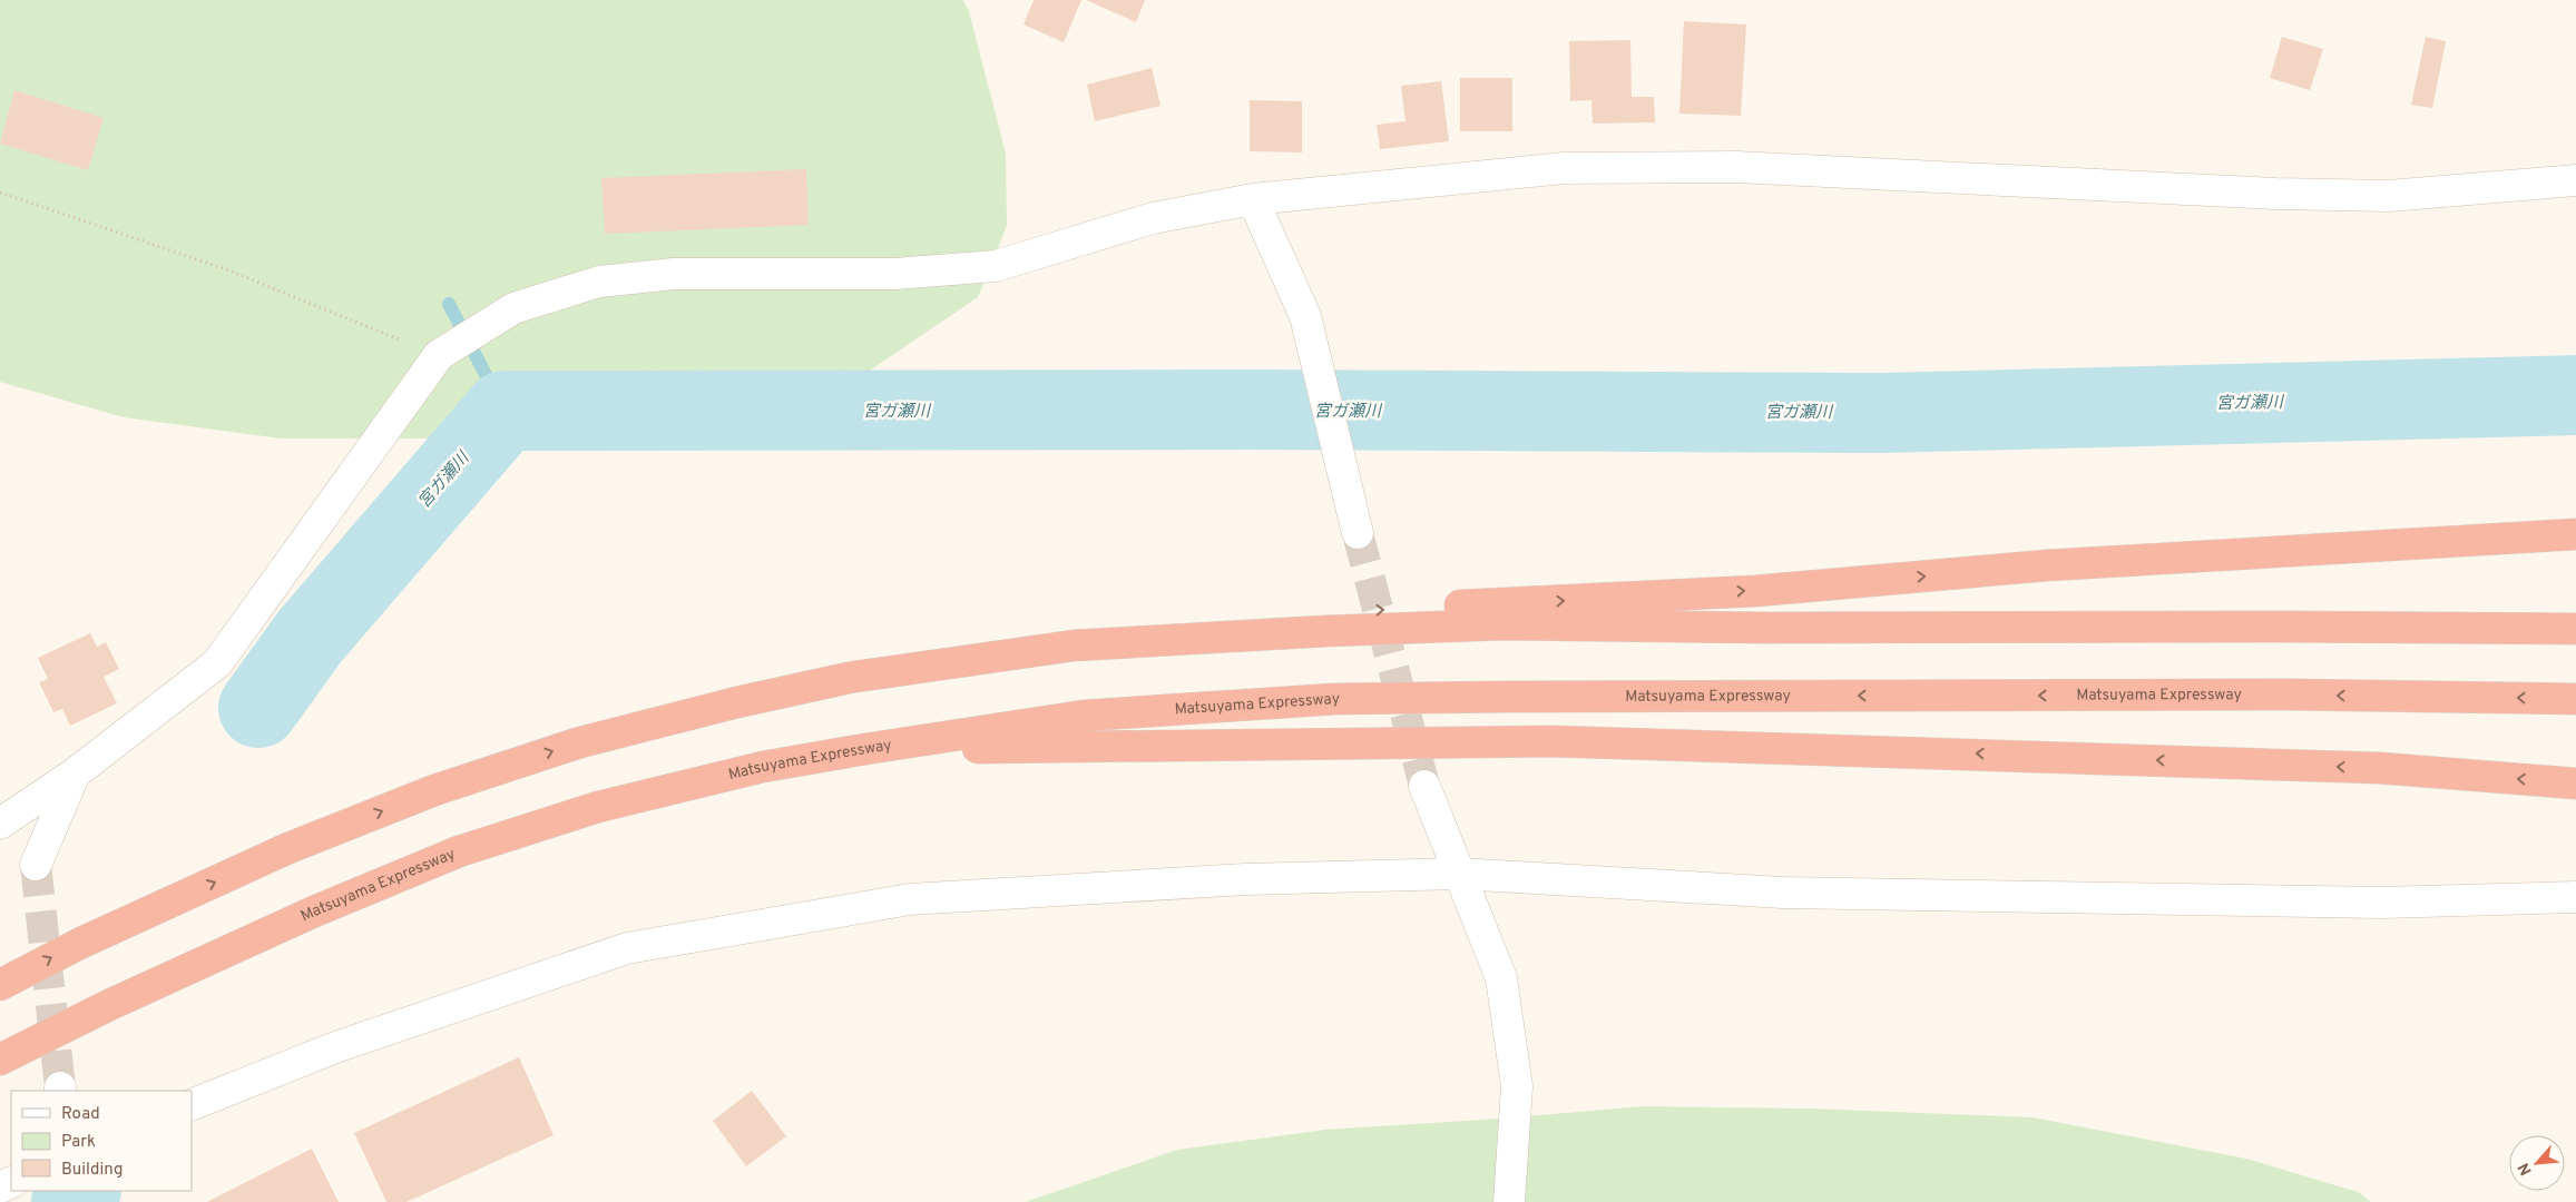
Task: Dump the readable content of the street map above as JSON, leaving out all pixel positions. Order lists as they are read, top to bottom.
{
  "streets": {
    "highway": ["Matsuyama Expressway"]
  },
  "water": ["宮ガ瀬川"],
  "legend": ["Road", "Park", "Building"],
  "north": "bottom left"
}
